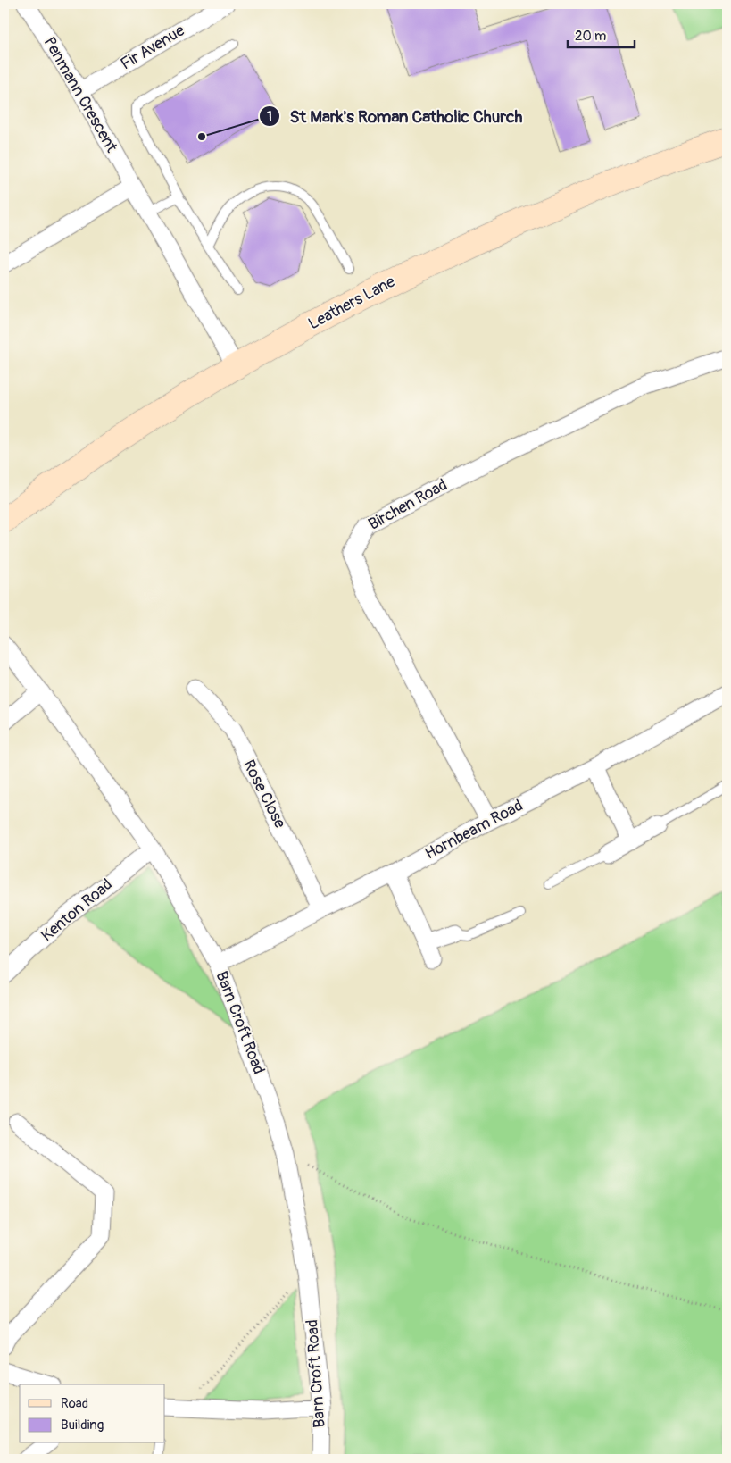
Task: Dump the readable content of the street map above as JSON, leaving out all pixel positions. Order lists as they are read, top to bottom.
{
  "streets": {
    "street": [
      "Fir Avenue",
      "Penmann Crescent",
      "Leathers Lane",
      "Birchen Road",
      "Rose Close",
      "Hornbeam Road",
      "Kenton Road",
      "Barn Croft Road"
    ]
  },
  "crossings": [
    ["Fir Avenue", "Penmann Crescent"],
    ["Penmann Crescent", "Leathers Lane"],
    ["Birchen Road", "Hornbeam Road"],
    ["Rose Close", "Hornbeam Road"],
    ["Hornbeam Road", "Barn Croft Road"],
    ["Kenton Road", "Barn Croft Road"]
  ],
  "places": ["St Mark's Roman Catholic Church"],
  "legend": ["Road", "Building"],
  "scale_bar": "20 m"
}
